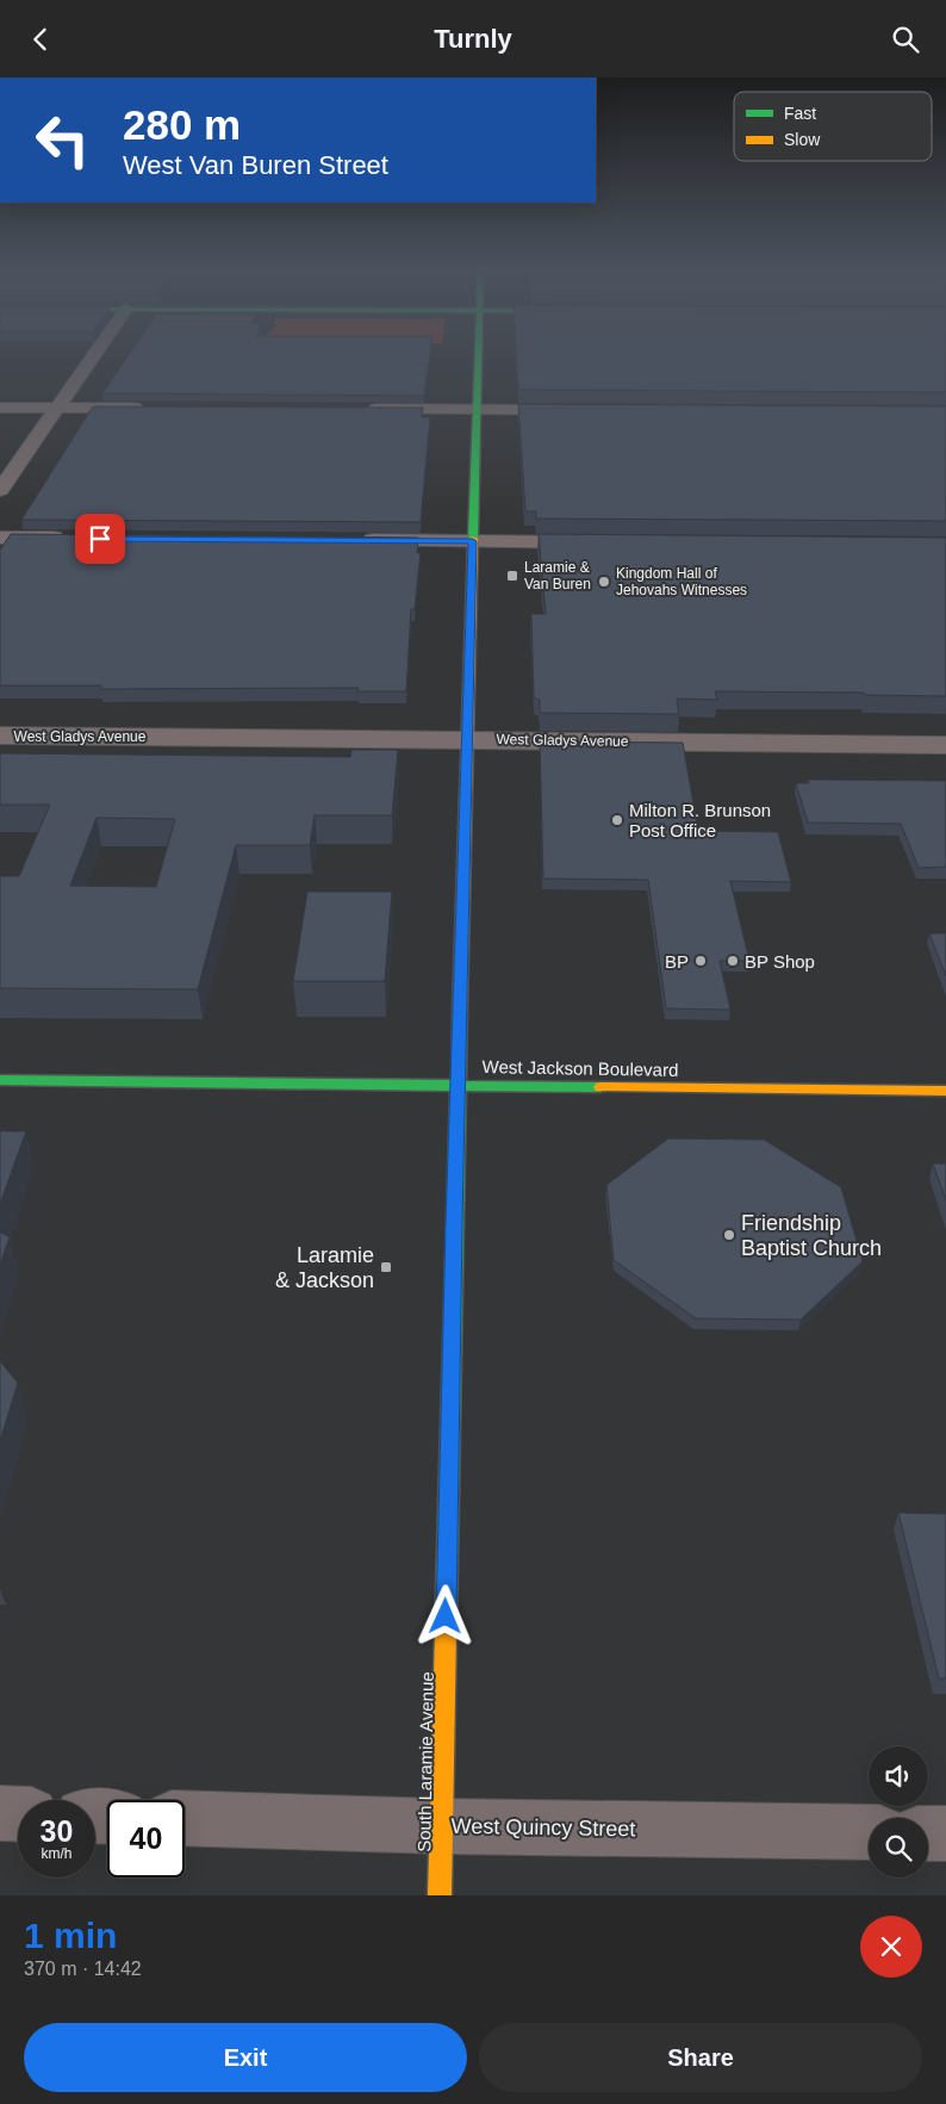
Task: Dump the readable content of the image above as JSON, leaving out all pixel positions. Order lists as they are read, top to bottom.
{
  "streets": {
    "street": [
      "West Gladys Avenue",
      "West Jackson Boulevard",
      "South Laramie Avenue",
      "West Quincy Street"
    ]
  },
  "crossings": [
    ["West Gladys Avenue", "South Laramie Avenue"],
    ["West Jackson Boulevard", "South Laramie Avenue"],
    ["South Laramie Avenue", "West Quincy Street"]
  ],
  "places": {
    "transit": ["Laramie & Van Buren", "Laramie & Jackson"],
    "other": [
      "Kingdom Hall of Jehovahs Witnesses",
      "Milton R. Brunson Post Office",
      "BP",
      "BP Shop",
      "Friendship Baptist Church"
    ]
  },
  "legend": ["Fast", "Slow"],
  "page": {
    "header": "Turnly",
    "turn": ["280 m", "West Van Buren Street"],
    "speed": "30 km/h",
    "limit": "40",
    "heading": ["1 min", "370 m · 14:42"],
    "buttons": ["Exit", "Share"]
  }
}
